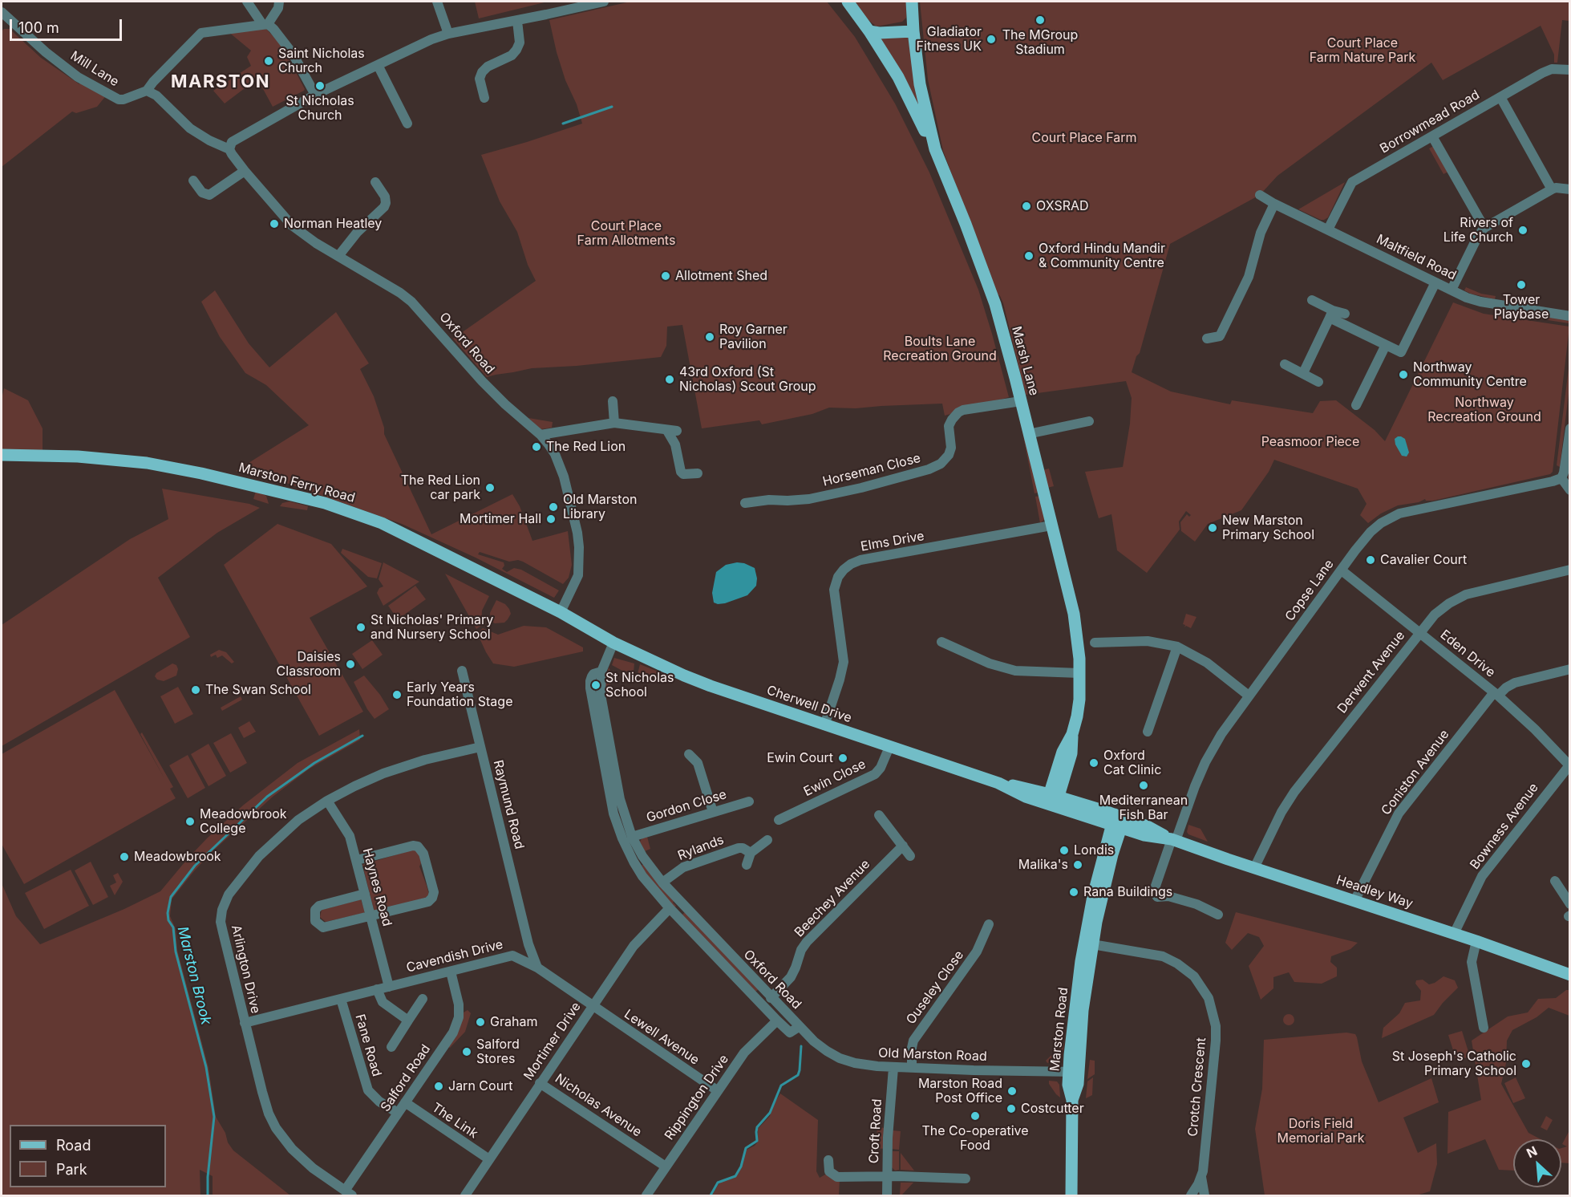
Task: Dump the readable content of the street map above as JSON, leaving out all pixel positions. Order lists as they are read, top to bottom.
{
  "streets": {
    "main road": [
      "Marsh Lane",
      "Marston Ferry Road",
      "Cherwell Drive",
      "Headley Way",
      "Marston Road"
    ],
    "street": [
      "Mill Lane",
      "Borrowmead Road",
      "Maltfield Road",
      "Oxford Road",
      "Horseman Close",
      "Elms Drive",
      "Copse Lane",
      "Eden Drive",
      "Derwent Avenue",
      "Coniston Avenue",
      "Ewin Close",
      "Raymund Road",
      "Gordon Close",
      "Bowness Avenue",
      "Rylands",
      "Haynes Road",
      "Beechey Avenue",
      "Cavendish Drive",
      "Arlington Drive",
      "Ouseley Close",
      "Lewell Avenue",
      "Mortimer Drive",
      "Fane Road",
      "Old Marston Road",
      "Salford Road",
      "Crotch Crescent",
      "Rippington Drive",
      "Nicholas Avenue",
      "The Link",
      "Croft Road"
    ]
  },
  "crossings": [
    ["Borrowmead Road", "Maltfield Road"],
    ["Oxford Road", "Marston Ferry Road"],
    ["Oxford Road", "Cherwell Drive"],
    ["Oxford Road", "Gordon Close"],
    ["Oxford Road", "Rylands"],
    ["Oxford Road", "Beechey Avenue"],
    ["Oxford Road", "Mortimer Drive"],
    ["Oxford Road", "Old Marston Road"],
    ["Oxford Road", "Rippington Drive"],
    ["Marsh Lane", "Horseman Close"],
    ["Marsh Lane", "Elms Drive"],
    ["Marsh Lane", "Cherwell Drive"],
    ["Marston Ferry Road", "Cherwell Drive"],
    ["Elms Drive", "Cherwell Drive"],
    ["Copse Lane", "Eden Drive"],
    ["Copse Lane", "Headley Way"],
    ["Eden Drive", "Derwent Avenue"],
    ["Eden Drive", "Coniston Avenue"],
    ["Eden Drive", "Bowness Avenue"],
    ["Derwent Avenue", "Headley Way"],
    ["Cherwell Drive", "Ewin Close"],
    ["Cherwell Drive", "Headley Way"],
    ["Cherwell Drive", "Marston Road"],
    ["Coniston Avenue", "Headley Way"],
    ["Raymund Road", "Cavendish Drive"],
    ["Raymund Road", "Arlington Drive"],
    ["Bowness Avenue", "Headley Way"],
    ["Haynes Road", "Cavendish Drive"],
    ["Haynes Road", "Arlington Drive"],
    ["Headley Way", "Marston Road"],
    ["Cavendish Drive", "Arlington Drive"],
    ["Cavendish Drive", "Fane Road"],
    ["Cavendish Drive", "Salford Road"],
    ["Arlington Drive", "Salford Road"],
    ["Ouseley Close", "Old Marston Road"],
    ["Marston Road", "Old Marston Road"],
    ["Marston Road", "Crotch Crescent"],
    ["Lewell Avenue", "Mortimer Drive"],
    ["Lewell Avenue", "Rippington Drive"],
    ["Mortimer Drive", "Nicholas Avenue"],
    ["Mortimer Drive", "The Link"],
    ["Fane Road", "Salford Road"],
    ["Old Marston Road", "Croft Road"],
    ["Salford Road", "The Link"],
    ["Rippington Drive", "Nicholas Avenue"]
  ],
  "districts": ["MARSTON"],
  "water": ["Marston Brook"],
  "parks": [
    "Court Place Farm Nature Park",
    "Court Place Farm",
    "Court Place Farm Allotments",
    "Boults Lane Recreation Ground",
    "Northway Recreation Ground",
    "Peasmoor Piece",
    "Doris Field Memorial Park"
  ],
  "places": [
    "The MGroup Stadium",
    "Gladiator Fitness UK",
    "Saint Nicholas Church",
    "St Nicholas Church",
    "OXSRAD",
    "Norman Heatley",
    "Rivers of Life Church",
    "Oxford Hindu Mandir & Community Centre",
    "Allotment Shed",
    "Tower Playbase",
    "Roy Garner Pavilion",
    "Northway Community Centre",
    "43rd Oxford (St Nicholas) Scout Group",
    "The Red Lion",
    "The Red Lion car park",
    "Old Marston Library",
    "Mortimer Hall",
    "New Marston Primary School",
    "Cavalier Court",
    "St Nicholas' Primary and Nursery School",
    "Daisies Classroom",
    "St Nicholas School",
    "The Swan School",
    "Early Years Foundation Stage",
    "Ewin Court",
    "Oxford Cat Clinic",
    "Mediterranean Fish Bar",
    "Meadowbrook College",
    "Londis",
    "Meadowbrook",
    "Malika's",
    "Rana Buildings",
    "Graham",
    "Salford Stores",
    "St Joseph's Catholic Primary School",
    "Jarn Court",
    "Marston Road Post Office",
    "Costcutter",
    "The Co-operative Food"
  ],
  "legend": ["Road", "Park"],
  "scale_bar": "100 m",
  "north": "top left"
}
